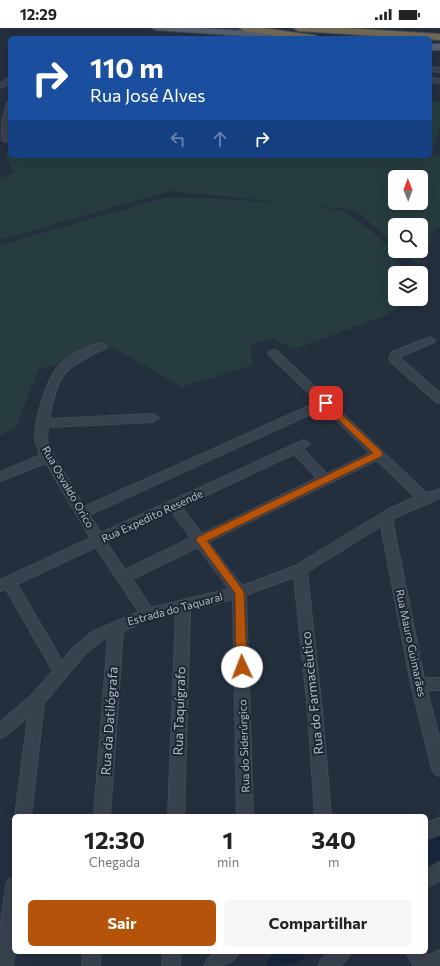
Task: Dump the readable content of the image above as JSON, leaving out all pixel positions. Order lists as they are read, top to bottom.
{
  "streets": {
    "street": [
      "Rua Osvaldo Orico",
      "Rua Expedito Resende",
      "Estrada do Taquaral",
      "Rua Mauro Guimarães",
      "Rua do Farmacêutico",
      "Rua Taquígrafo",
      "Rua da Datilógrafa",
      "Rua do Siderúrgico"
    ]
  },
  "crossings": [
    ["Rua Osvaldo Orico", "Rua Expedito Resende"],
    ["Rua Osvaldo Orico", "Estrada do Taquaral"],
    ["Estrada do Taquaral", "Rua Mauro Guimarães"],
    ["Estrada do Taquaral", "Rua do Farmacêutico"],
    ["Estrada do Taquaral", "Rua Taquígrafo"],
    ["Estrada do Taquaral", "Rua da Datilógrafa"],
    ["Estrada do Taquaral", "Rua do Siderúrgico"]
  ],
  "north": "top",
  "page": {
    "status": "12:29",
    "turn": ["110 m", "Rua José Alves"],
    "eta": [
      "12:30",
      "Chegada",
      "1",
      "min",
      "340",
      "m"
    ],
    "buttons": ["Sair", "Compartilhar"]
  }
}
